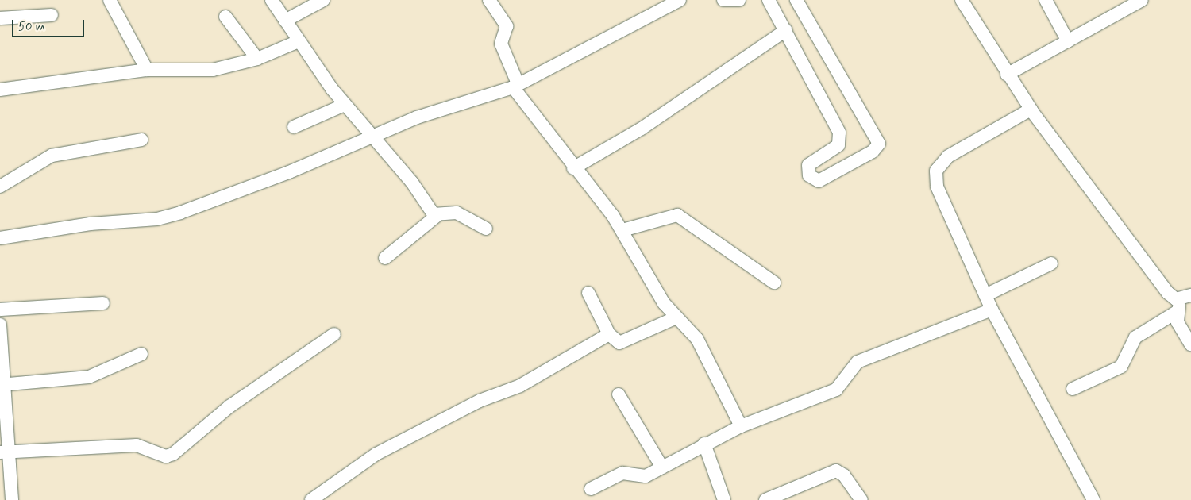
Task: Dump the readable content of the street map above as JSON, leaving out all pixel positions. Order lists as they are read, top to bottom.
{
  "scale_bar": "50 m"
}
